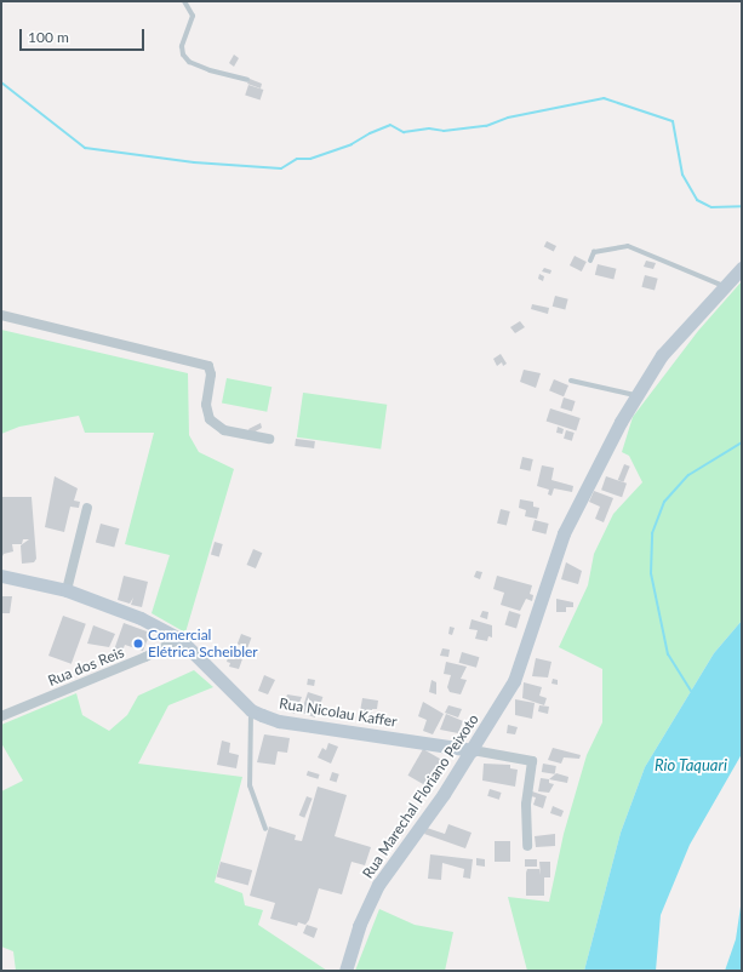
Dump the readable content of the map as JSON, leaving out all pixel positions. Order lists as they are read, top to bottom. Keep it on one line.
{"streets":{"main road":["Rua Nicolau Kaffer","Rua Marechal Floriano Peixoto"],"street":["Rua dos Reis"]},"crossings":[["Rua dos Reis","Rua Nicolau Kaffer"],["Rua Nicolau Kaffer","Rua Marechal Floriano Peixoto"]],"water":["Rio Taquari"],"places":["Comercial Elétrica Scheibler"],"scale_bar":"100 m"}
